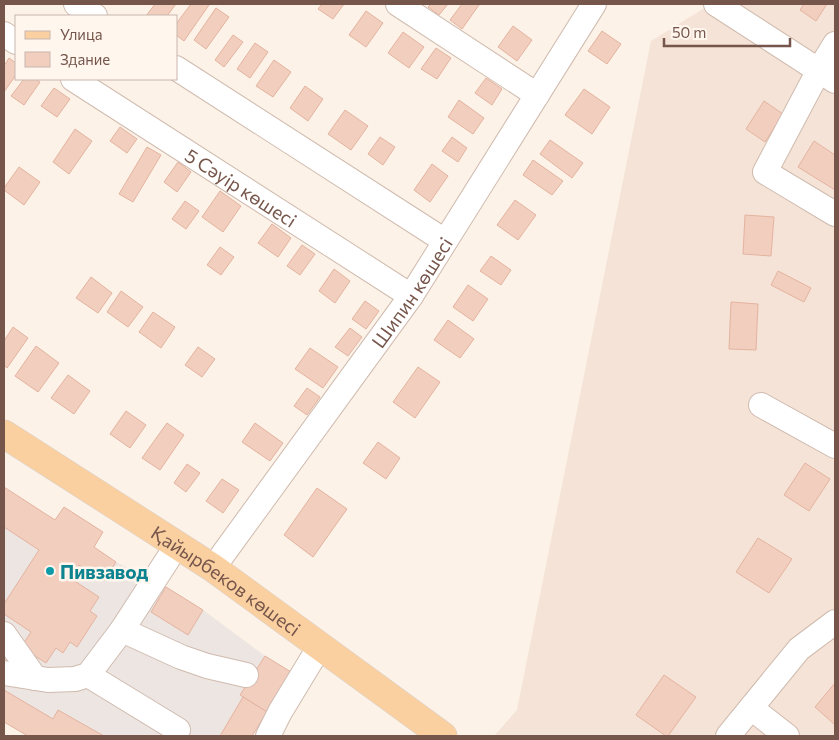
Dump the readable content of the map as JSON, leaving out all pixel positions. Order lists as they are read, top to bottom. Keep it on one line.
{"streets":{"main road":["Қайырбеков көшесі"],"street":["5 Сәуір көшесі","Шипин көшесі"]},"crossings":[["5 Сәуір көшесі","Шипин көшесі"],["Шипин көшесі","Қайырбеков көшесі"]],"places":["Пивзавод"],"legend":["Улица","Здание"],"scale_bar":"50 m"}
